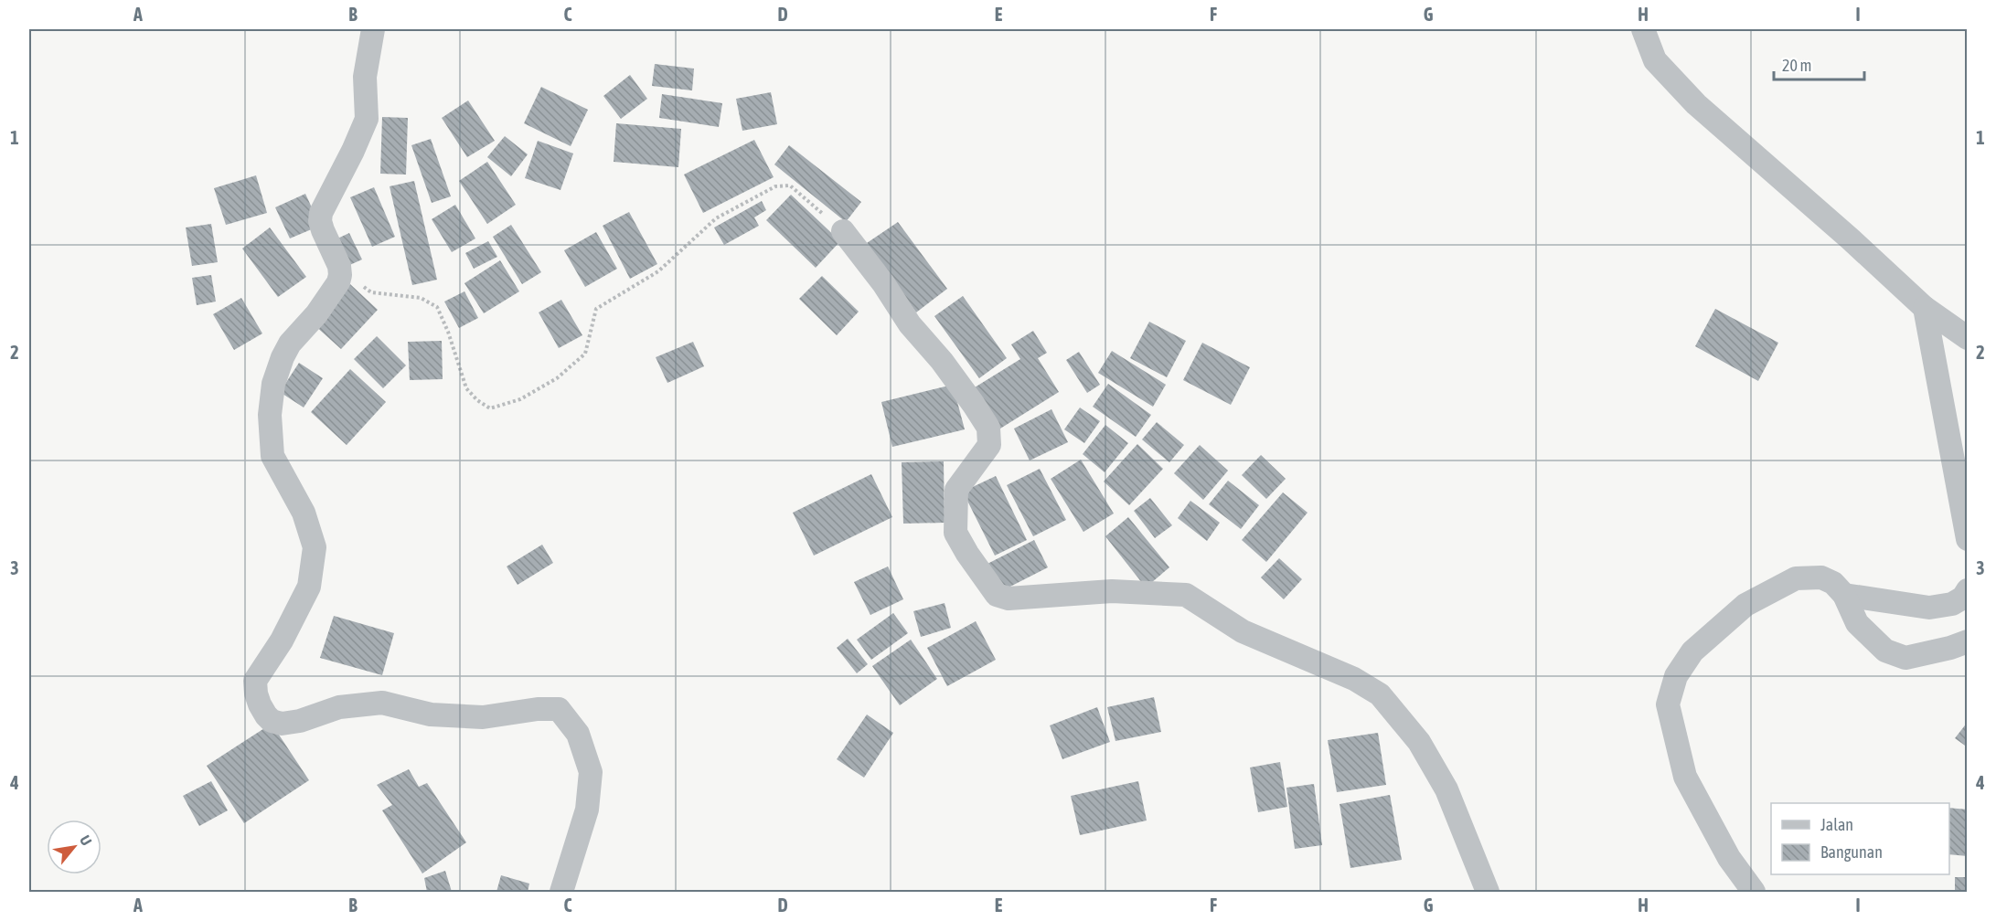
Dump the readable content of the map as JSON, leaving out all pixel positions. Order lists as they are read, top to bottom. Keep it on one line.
{"legend":["Jalan","Bangunan"],"scale_bar":"20 m","north":"top right","grid":{"columns":["A","B","C","D","E","F","G","H","I"],"rows":["1","2","3","4"]}}
